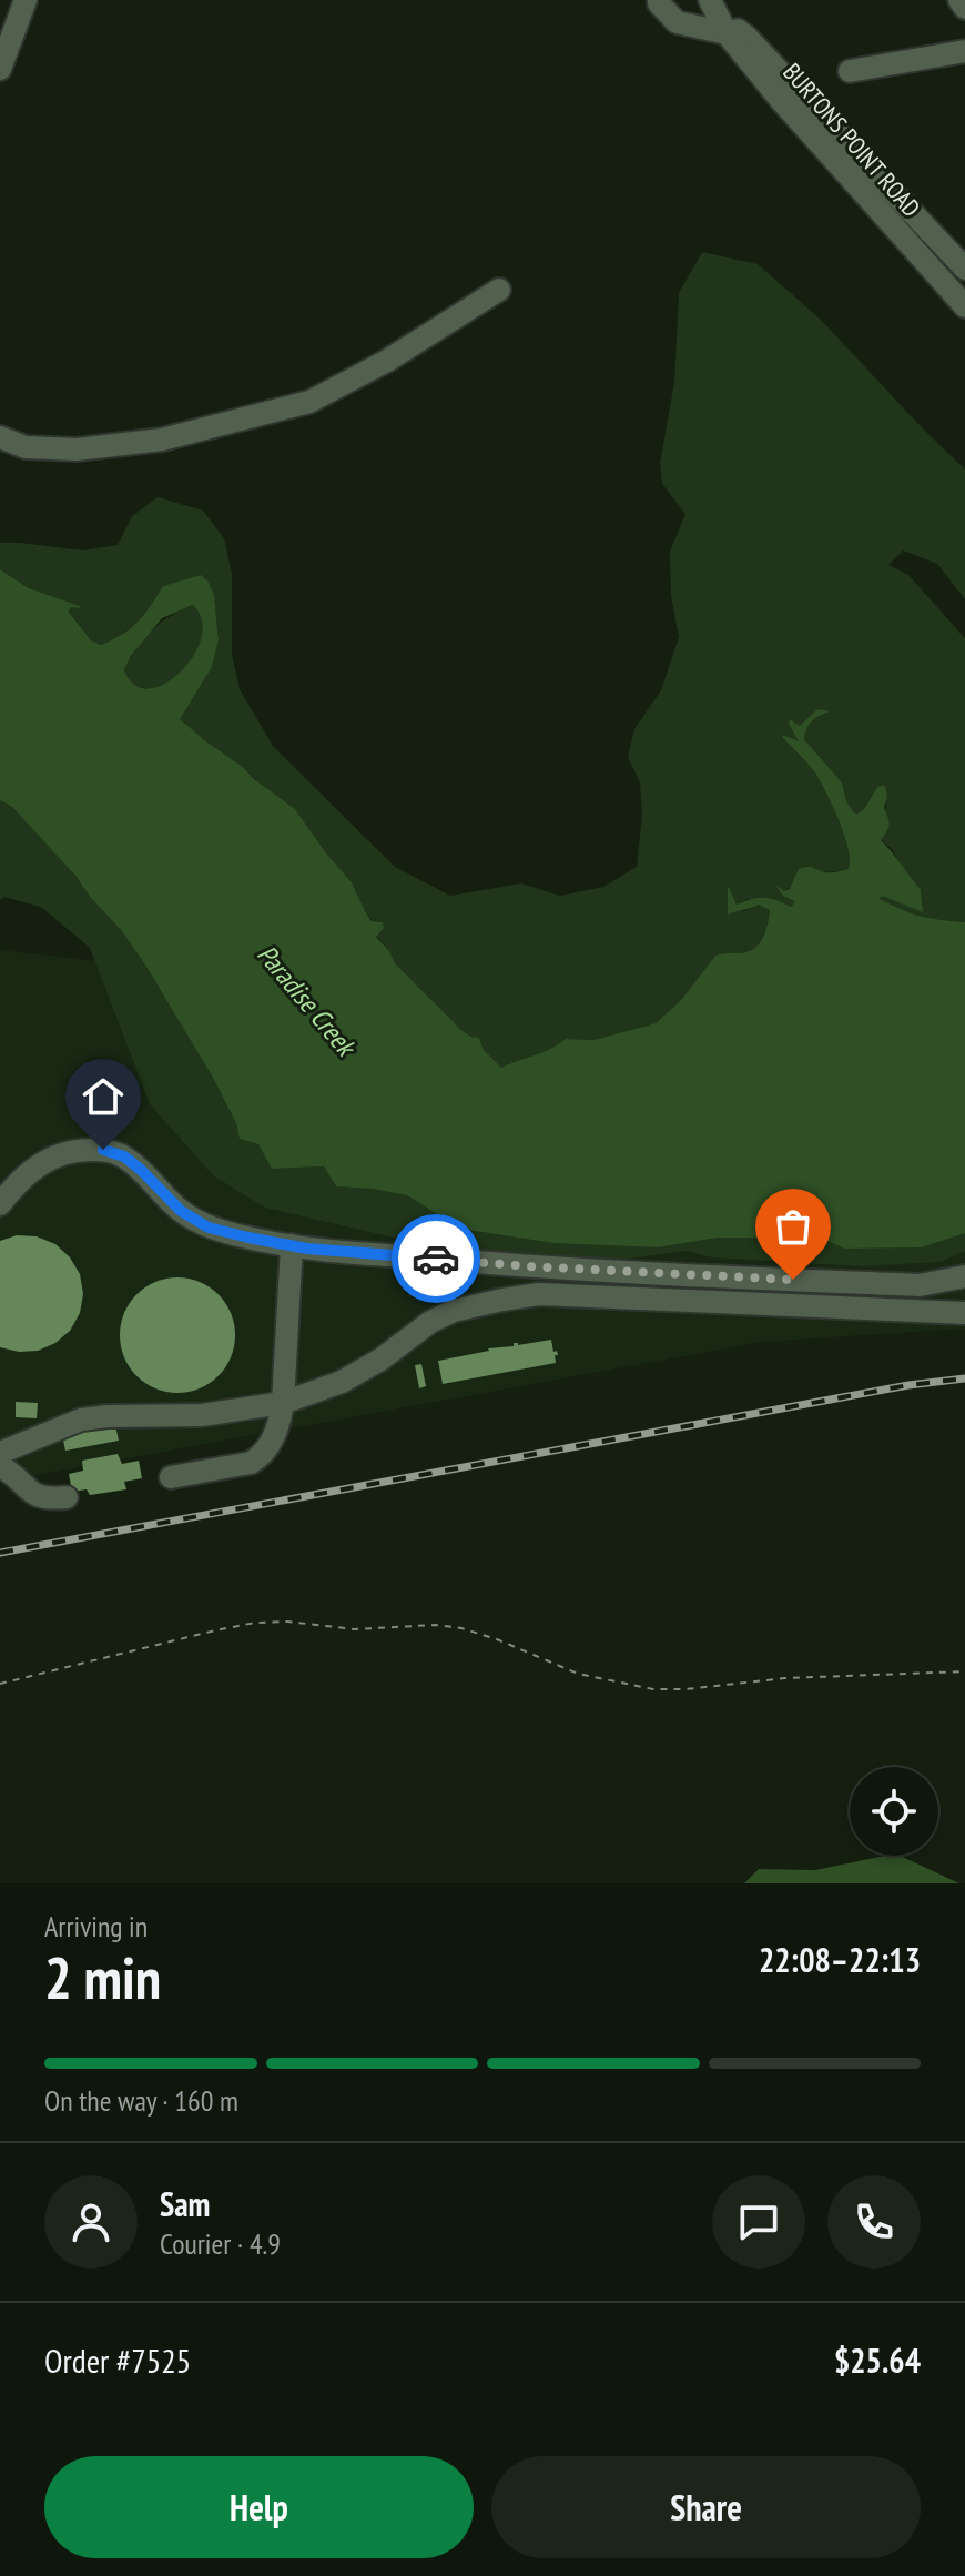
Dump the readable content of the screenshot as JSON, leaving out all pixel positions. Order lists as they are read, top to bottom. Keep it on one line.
{"streets":{"street":["BURTONS POINT ROAD"]},"water":["Paradise Creek"],"page":{"heading":["2 min","Arriving in","22:08–22:13"],"panel":["Sam","Courier · 4.9","Order #7525","$25.64"],"bar":"On the way · 160 m","buttons":["Help","Share"]}}
